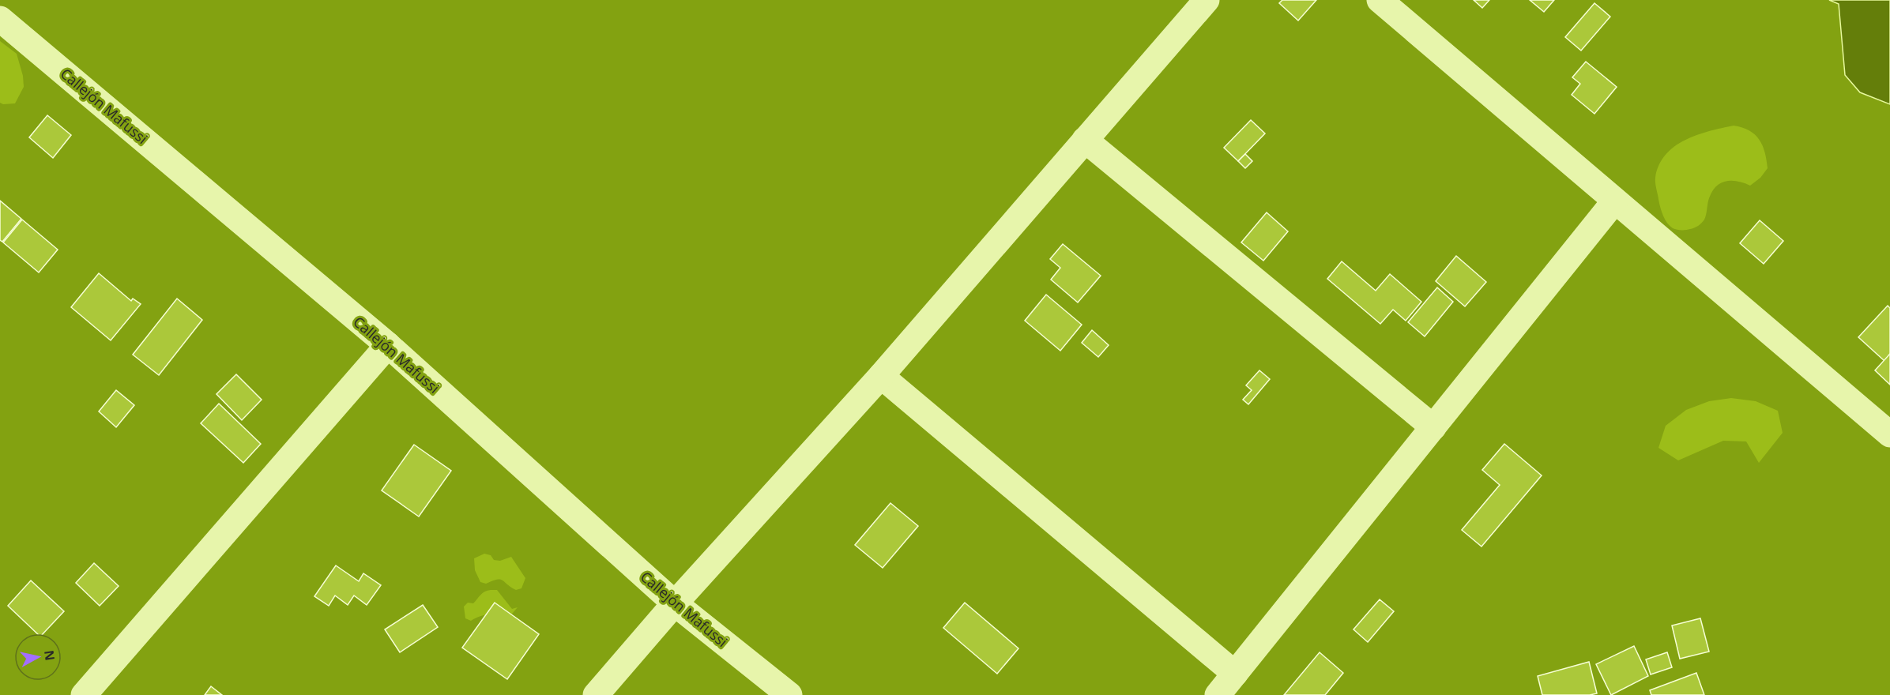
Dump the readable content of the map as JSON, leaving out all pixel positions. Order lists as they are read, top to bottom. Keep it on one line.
{"streets":{"street":["Callejón Mafussi"]},"north":"right"}
